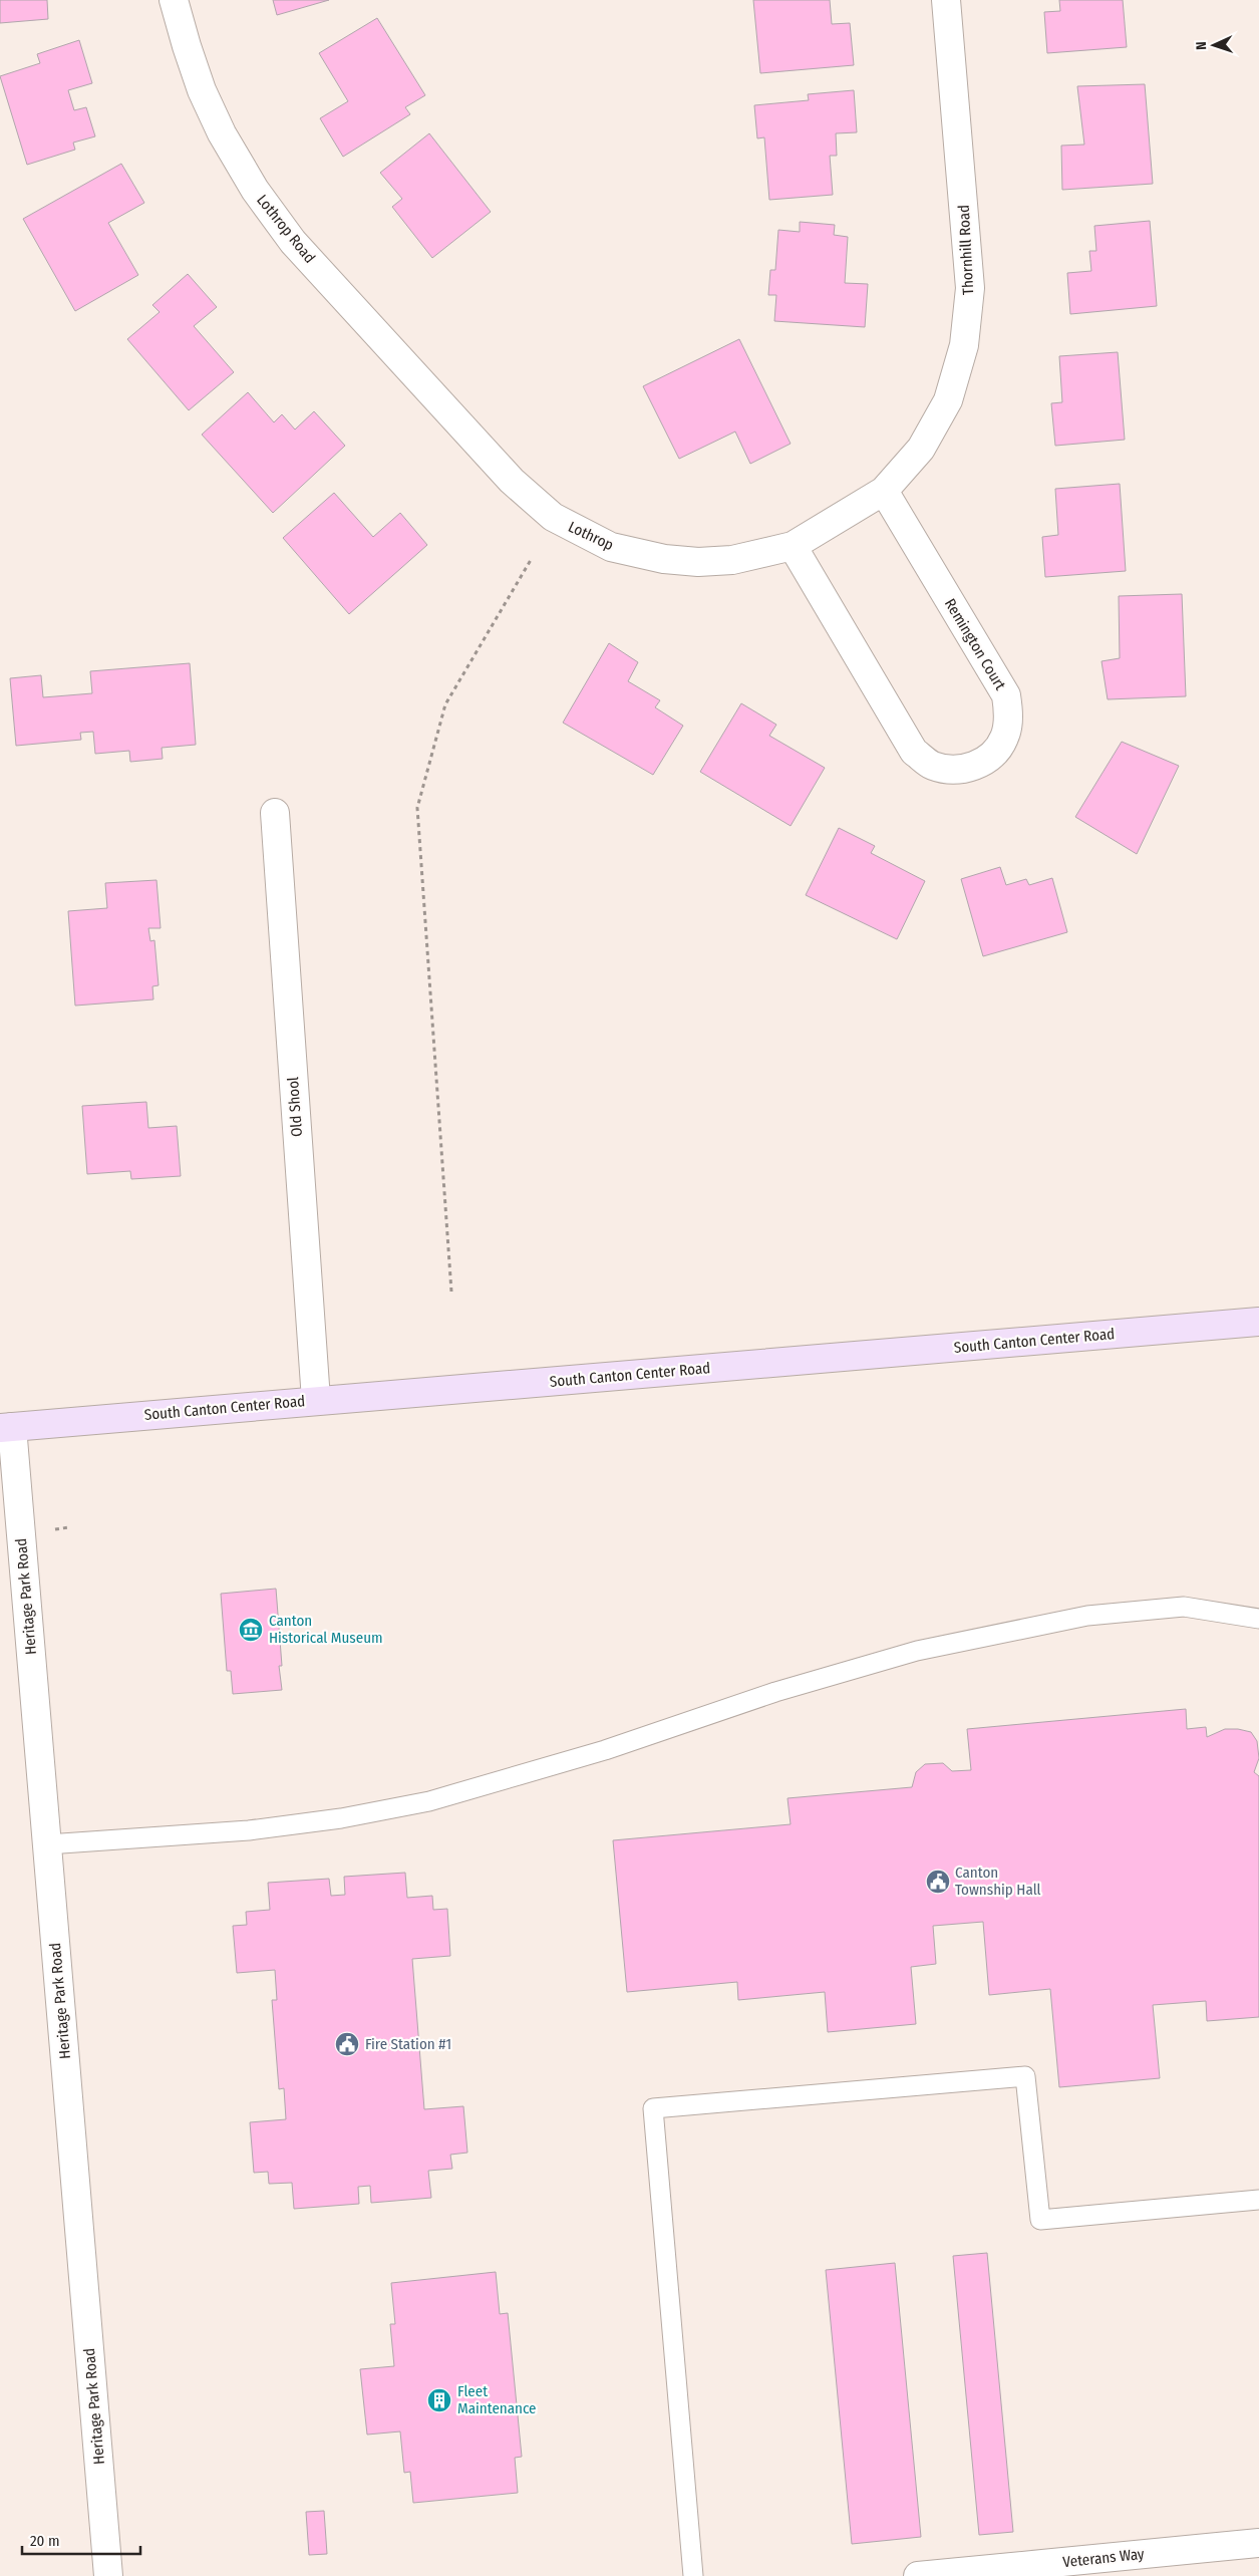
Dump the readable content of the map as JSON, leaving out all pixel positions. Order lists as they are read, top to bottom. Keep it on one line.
{"streets":{"main road":["South Canton Center Road"],"street":["Lothrop Road","Thornhill Road","Lothrop","Remington Court","Old Shool","Heritage Park Road","Veterans Way"]},"crossings":[["Lothrop Road","Lothrop"],["Thornhill Road","Lothrop"],["Thornhill Road","Remington Court"],["Lothrop","Remington Court"],["Old Shool","South Canton Center Road"],["South Canton Center Road","Heritage Park Road"]],"places":{"museum":["Canton Historical Museum"],"public building":["Canton Township Hall","Fire Station #1"],"building":["Fleet Maintenance"]},"scale_bar":"20 m","north":"left"}
